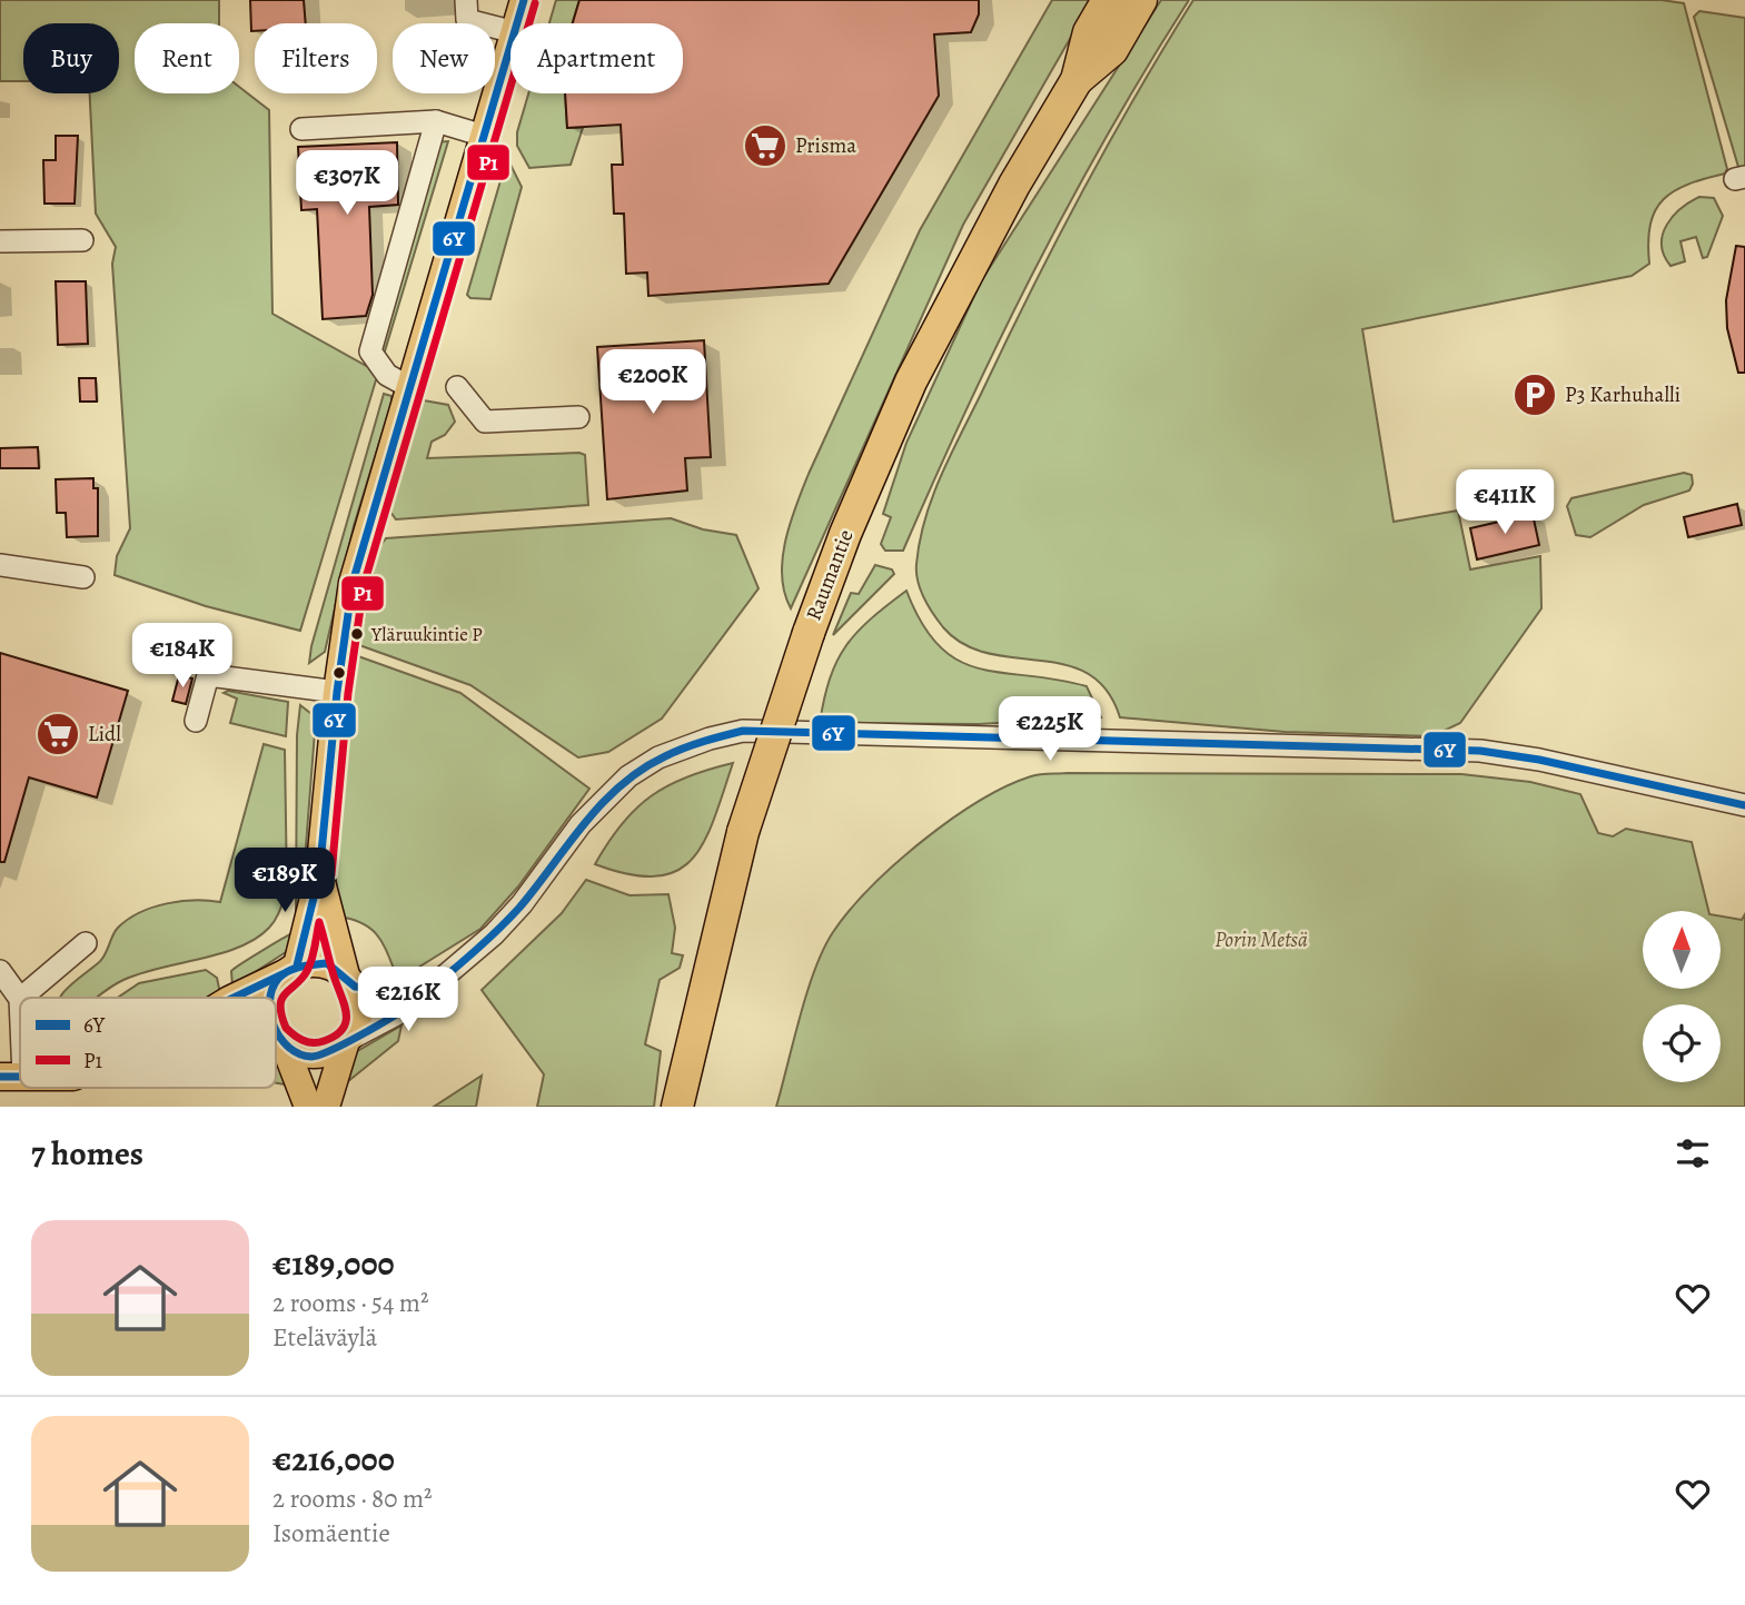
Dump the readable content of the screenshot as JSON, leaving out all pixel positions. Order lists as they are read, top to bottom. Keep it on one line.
{"streets":{"highway":["Raumantie"]},"parks":["Porin Metsä"],"places":{"supermarket":["Prisma","Lidl"],"parking":["P3 Karhuhalli"],"other":["Yläruukintie P"]},"lines":["transit line 6Y","transit line P1"],"legend":["6Y","P1"],"north":"top","page":{"chip":["Buy","Rent","Filters","New","Apartment"],"price":["€307K","€200K","€411K","€184K","€225K","€189K","€216K"],"heading":"7 homes","list":[{"name":"€189,000","note":"2 rooms · 54 m² · Eteläväylä"},{"name":"€216,000","note":"2 rooms · 80 m² · Isomäentie"}]}}
